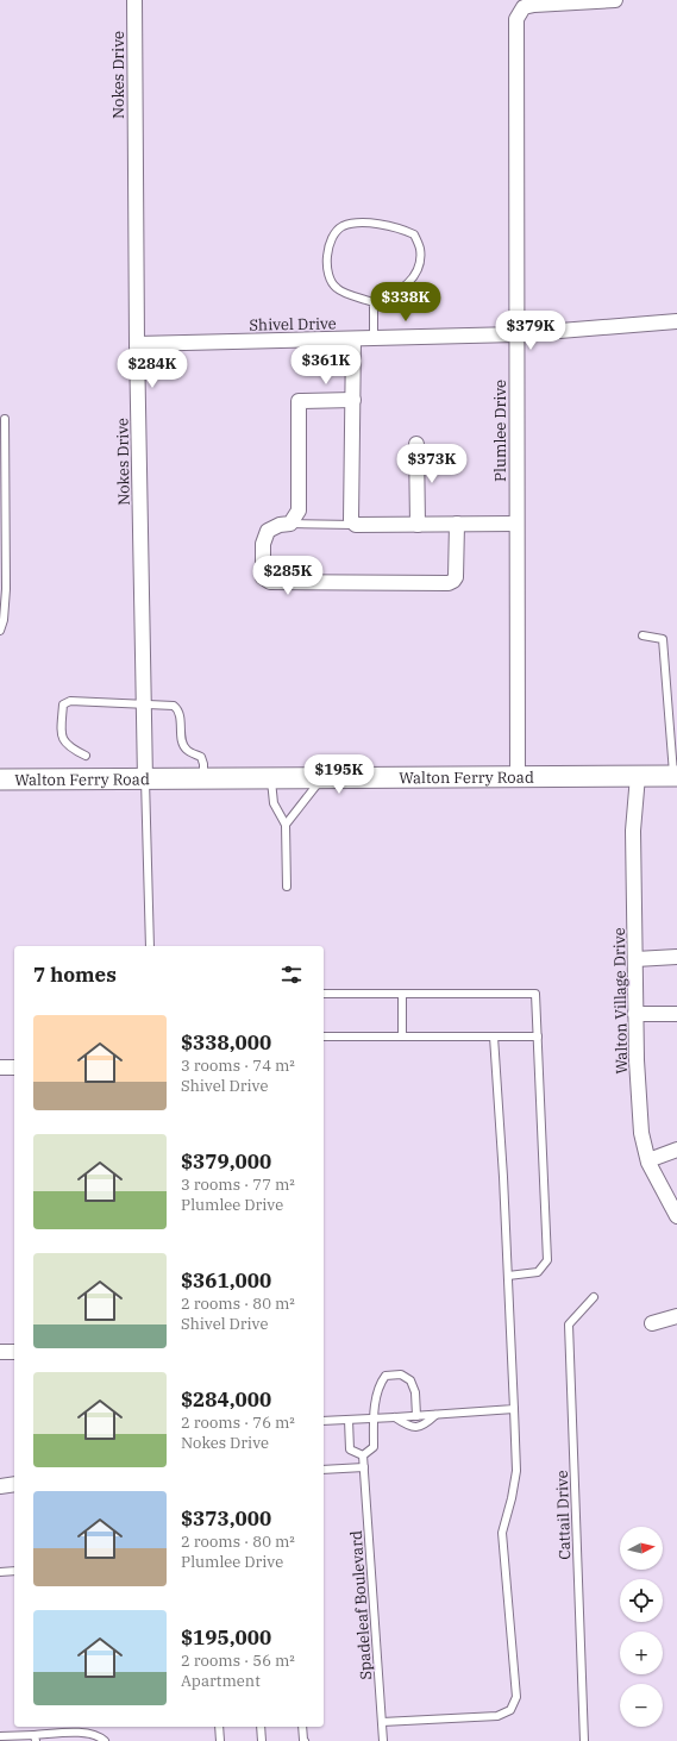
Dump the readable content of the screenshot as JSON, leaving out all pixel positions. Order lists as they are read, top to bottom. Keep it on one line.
{"streets":{"street":["Nokes Drive","Shivel Drive","Plumlee Drive","Walton Ferry Road","Walton Village Drive"],"lane":["Cattail Drive","Spadeleaf Boulevard"]},"crossings":[["Nokes Drive","Shivel Drive"],["Nokes Drive","Walton Ferry Road"],["Shivel Drive","Plumlee Drive"],["Plumlee Drive","Walton Ferry Road"],["Walton Ferry Road","Walton Village Drive"]],"north":"right","page":{"price":["$338K","$379K","$361K","$284K","$373K","$285K","$195K"],"heading":"7 homes","list":[{"name":"$338,000","note":"3 rooms · 74 m² · Shivel Drive"},{"name":"$379,000","note":"3 rooms · 77 m² · Plumlee Drive"},{"name":"$361,000","note":"2 rooms · 80 m² · Shivel Drive"},{"name":"$284,000","note":"2 rooms · 76 m² · Nokes Drive"},{"name":"$373,000","note":"2 rooms · 80 m² · Plumlee Drive"},{"name":"$195,000","note":"2 rooms · 56 m² · Apartment"}],"map_buttons":["+","−"]}}
